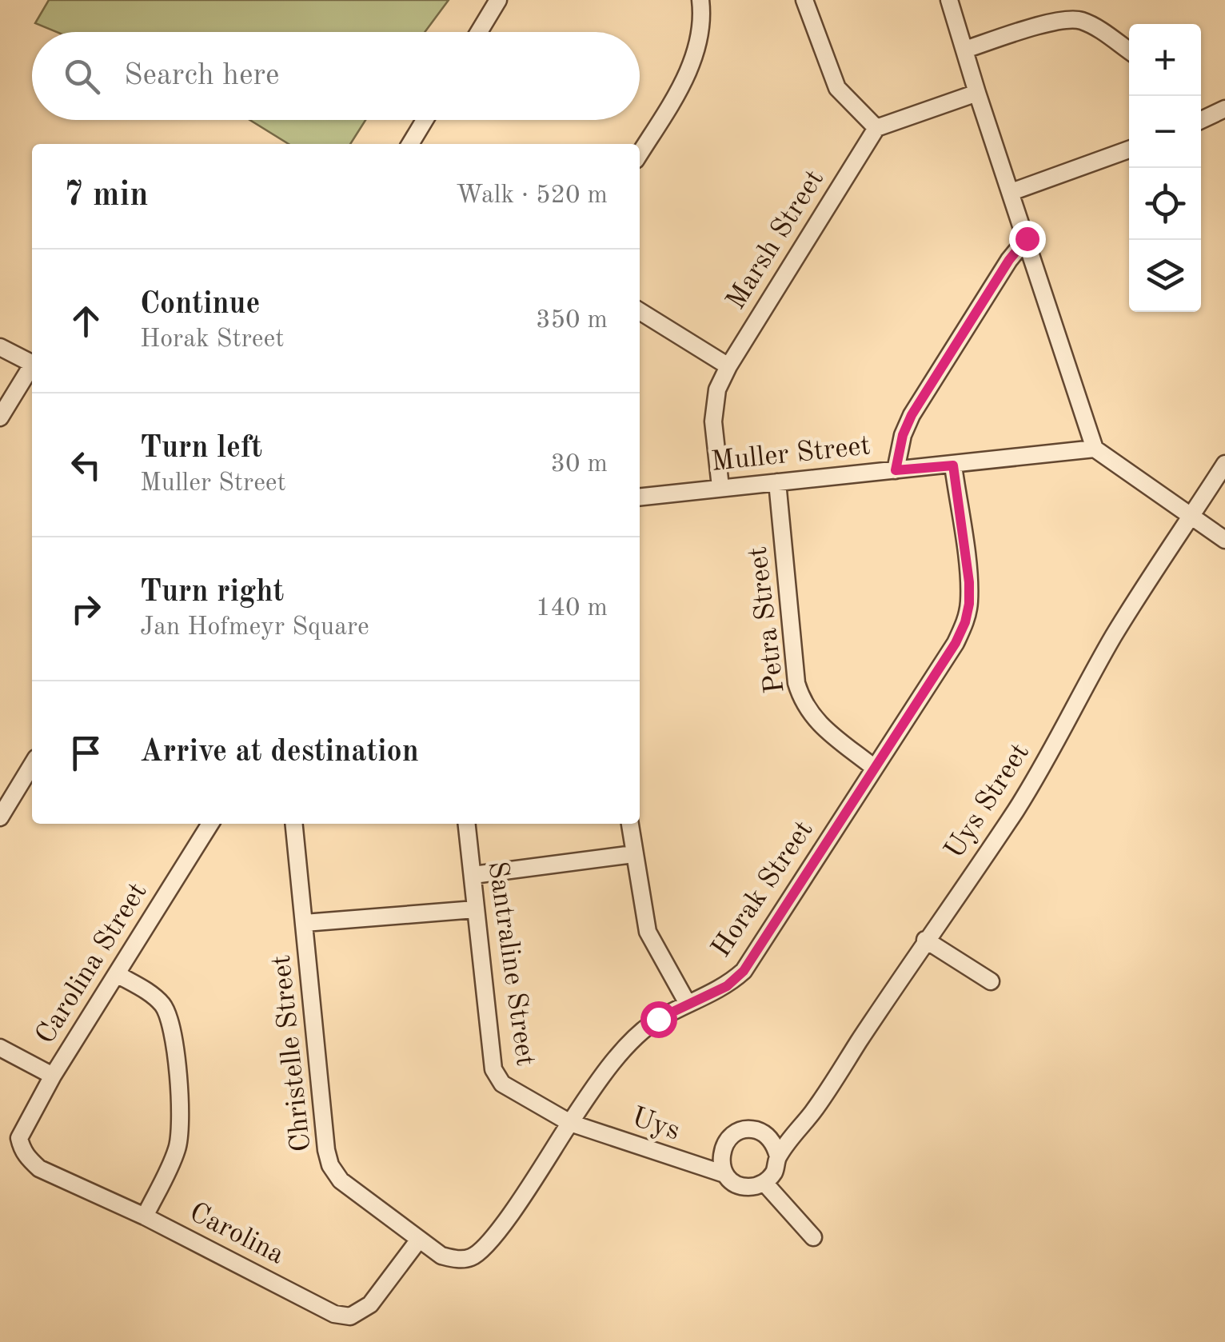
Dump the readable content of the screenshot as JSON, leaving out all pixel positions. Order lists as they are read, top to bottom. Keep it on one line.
{"streets":{"street":["Marsh Street","Muller Street","Petra Street","Uys Street","Horak Street","Carolina Street","Santraline Street","Christelle Street","Uys","Carolina"]},"crossings":[["Marsh Street","Muller Street"],["Muller Street","Petra Street"],["Muller Street","Horak Street"],["Petra Street","Horak Street"],["Uys Street","Uys"],["Horak Street","Santraline Street"],["Horak Street","Christelle Street"],["Horak Street","Uys"],["Horak Street","Carolina"],["Carolina Street","Carolina"],["Santraline Street","Uys"],["Christelle Street","Carolina"]],"page":{"map_buttons":["+","−"],"search":"Search here","heading":["7 min","Walk · 520 m"],"list":[["Continue","Horak Street","350 m"],["Turn left","Muller Street","30 m"],["Turn right","Jan Hofmeyr Square","140 m"],"Arrive at destination"]}}
